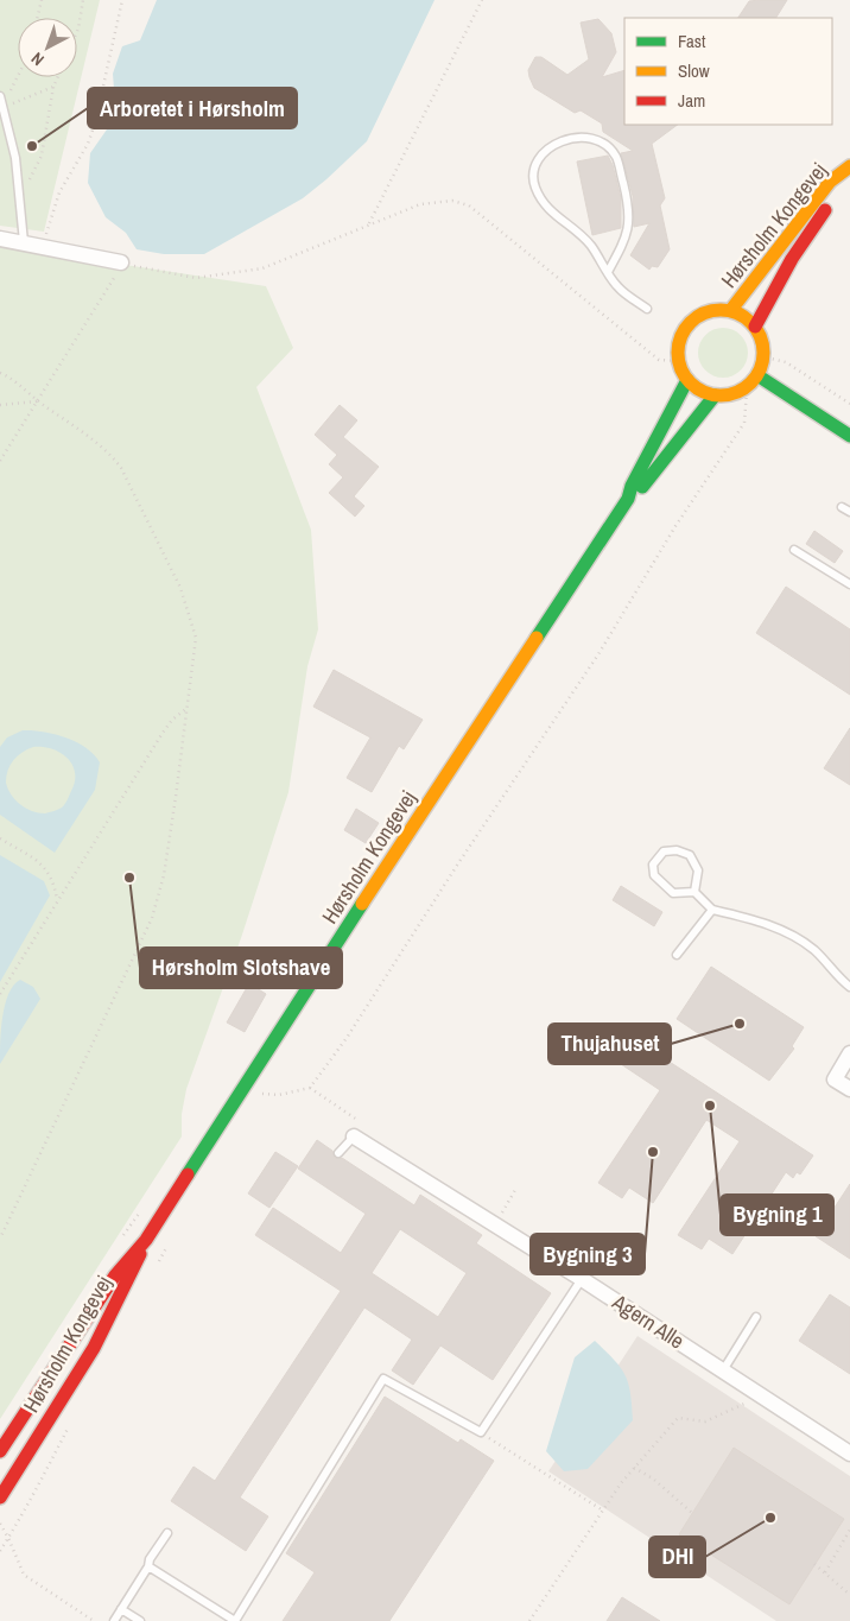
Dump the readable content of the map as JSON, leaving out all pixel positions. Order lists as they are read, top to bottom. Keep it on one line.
{"streets":{"main road":["Hørsholm Kongevej"],"street":["Agern Alle"]},"places":["Arboretet i Hørsholm","Hørsholm Slotshave","Thujahuset","Bygning 1","Bygning 3","DHI"],"legend":["Fast","Slow","Jam"],"north":"bottom left"}
